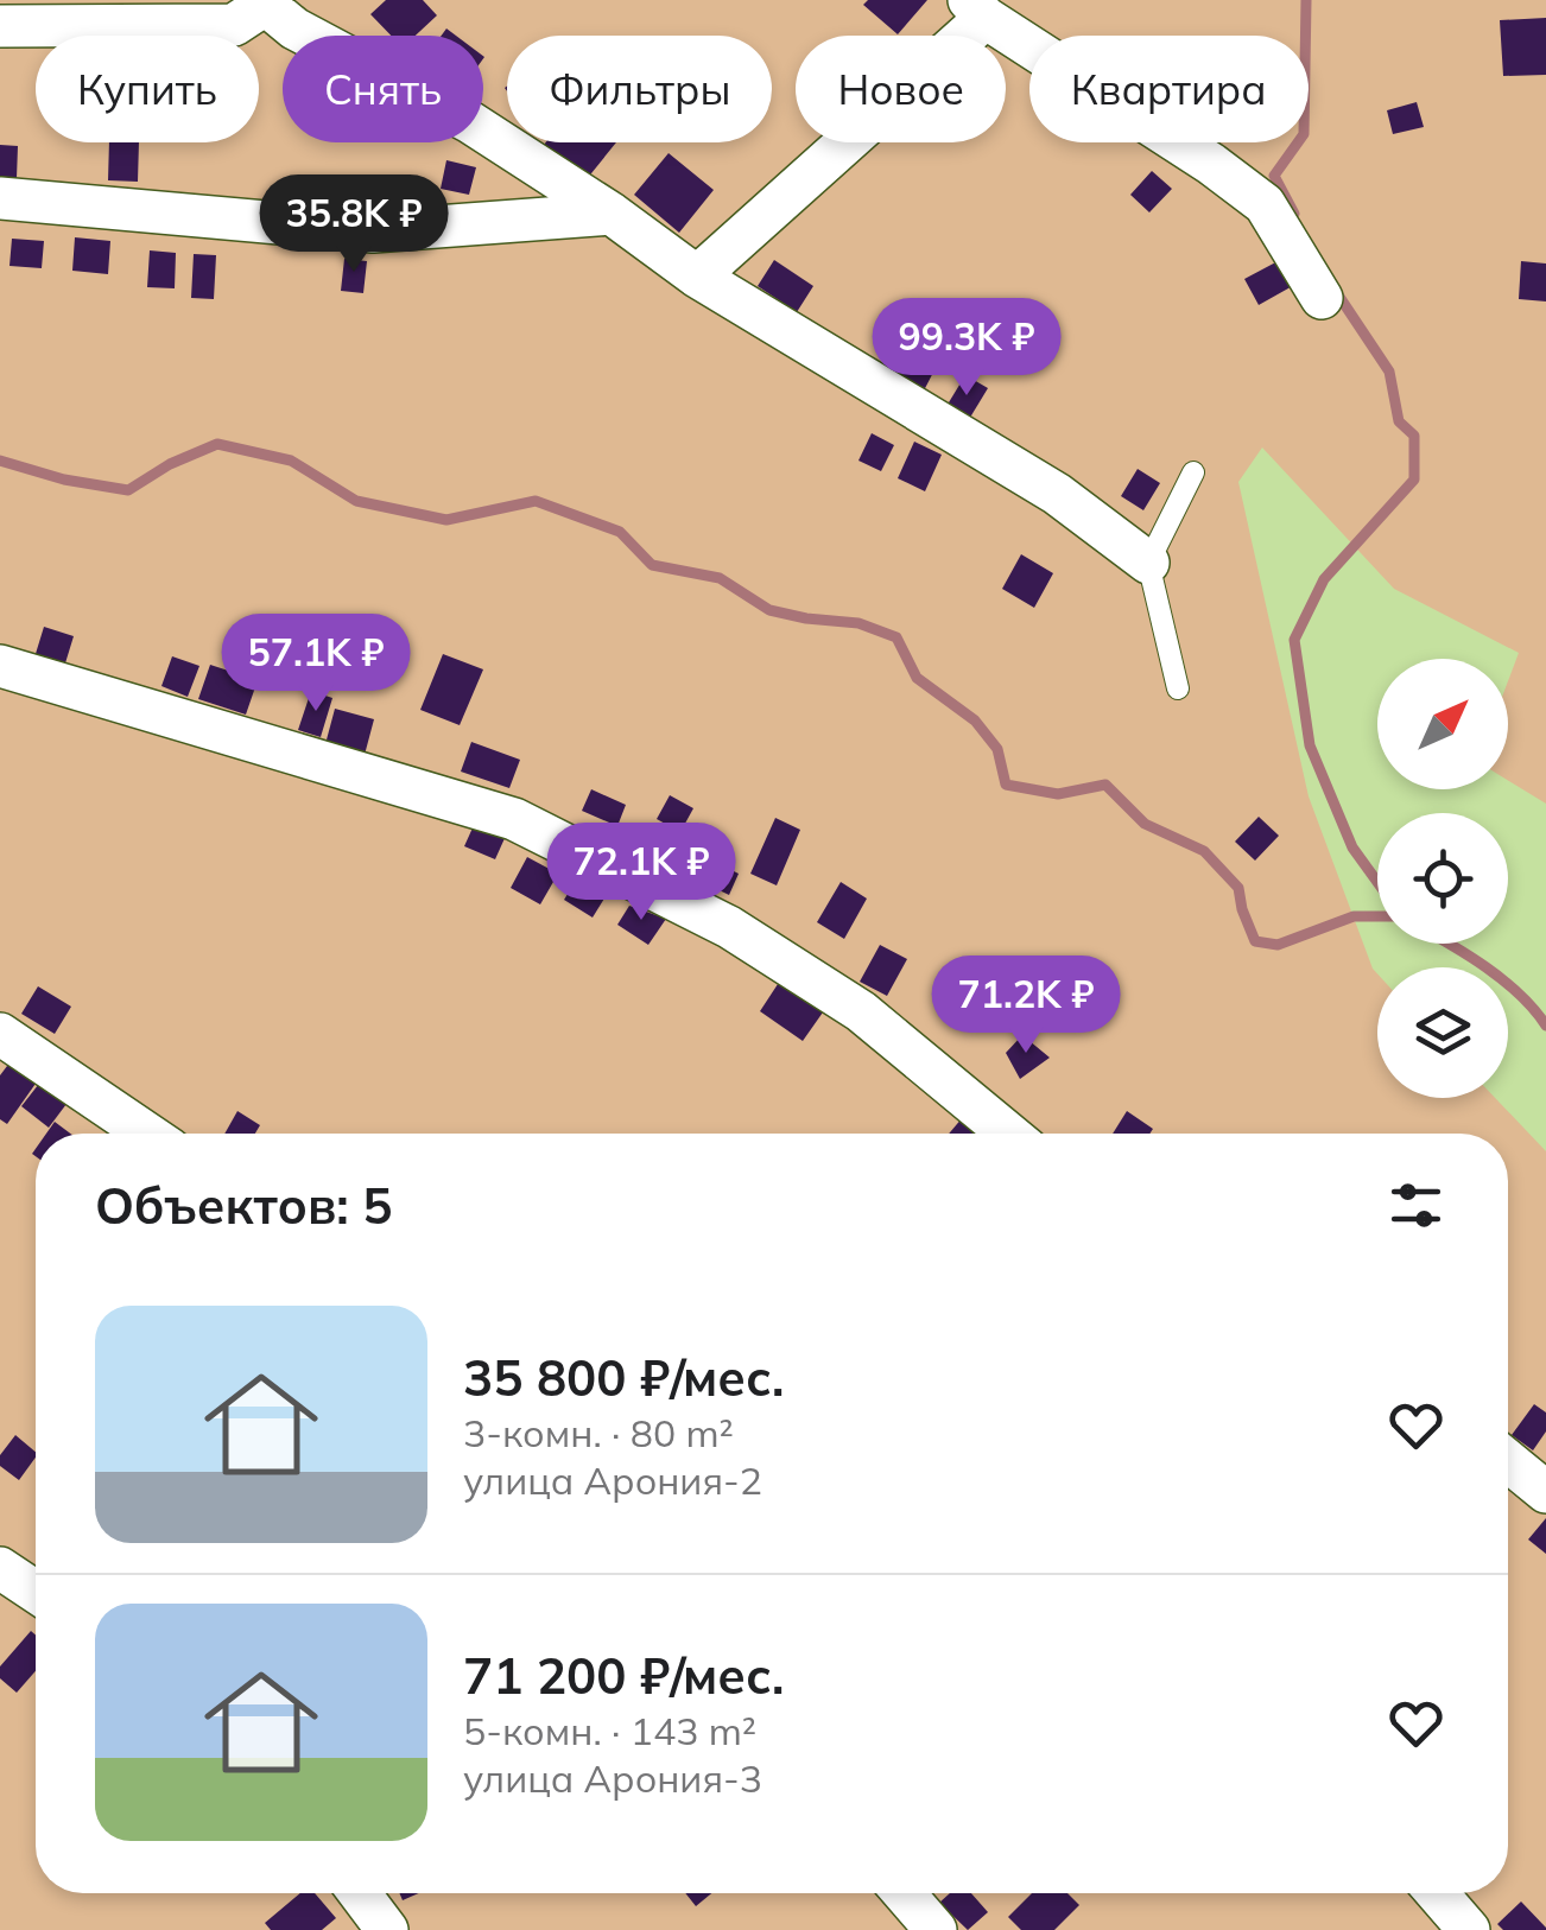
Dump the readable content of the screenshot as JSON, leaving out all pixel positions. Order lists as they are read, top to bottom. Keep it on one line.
{"north":"top right","page":{"chip":["Купить","Снять","Фильтры","Новое","Квартира"],"price":["35.8K ₽","99.3K ₽","57.1K ₽","72.1K ₽","71.2K ₽"],"heading":"Объектов: 5","list":[{"name":"35 800 ₽/мес.","note":"3-комн. · 80 m² · улица Арония-2"},{"name":"71 200 ₽/мес.","note":"5-комн. · 143 m² · улица Арония-3"}]}}
